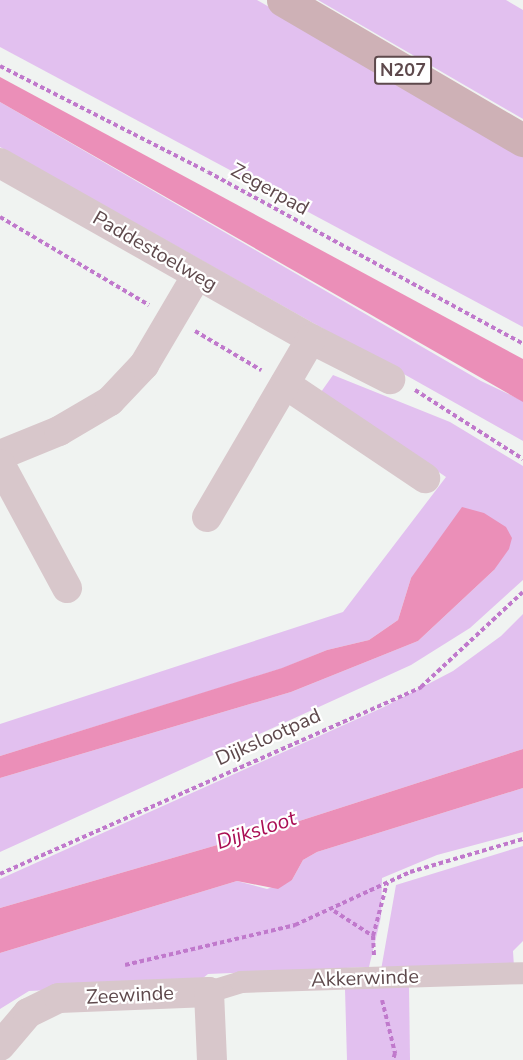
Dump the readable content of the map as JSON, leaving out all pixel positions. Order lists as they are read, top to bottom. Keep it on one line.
{"streets":{"main road":["N207"],"street":["Paddestoelweg","Akkerwinde","Zeewinde"],"path":["Zegerpad","Dijkslootpad"]},"crossings":[["Akkerwinde","Zeewinde"]],"water":["Dijksloot"]}
